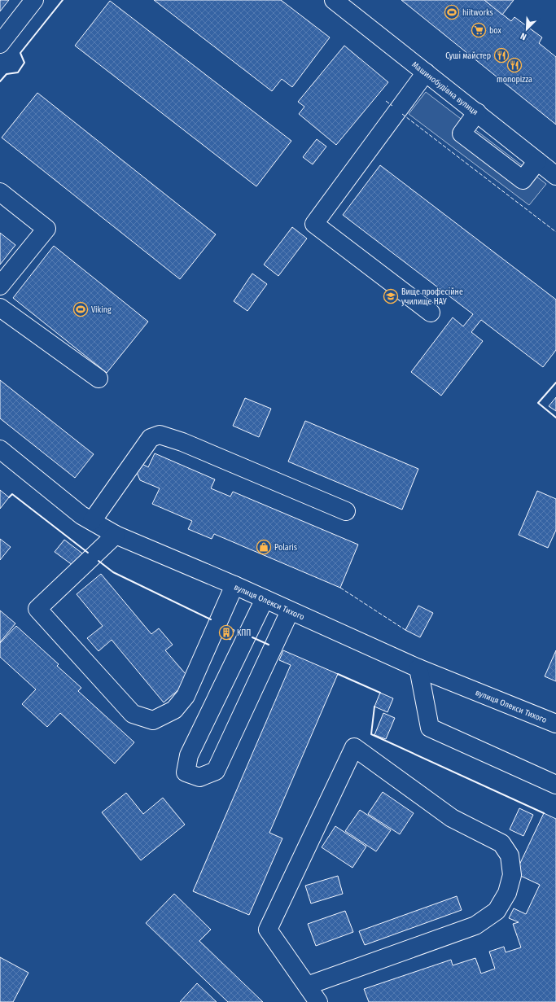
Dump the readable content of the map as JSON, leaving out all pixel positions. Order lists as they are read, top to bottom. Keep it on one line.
{"streets":{"street":["Машинобудівна вулиця","вулиця Олекси Тихого"]},"places":{"sports":["hiitworks","Viking"],"supermarket":["box"],"restaurant":["Суші майстер","monopizza"],"school or university":["Вище професійне училище НАУ"],"shop":["Polaris"],"building":["КПП"]},"north":"bottom left"}
